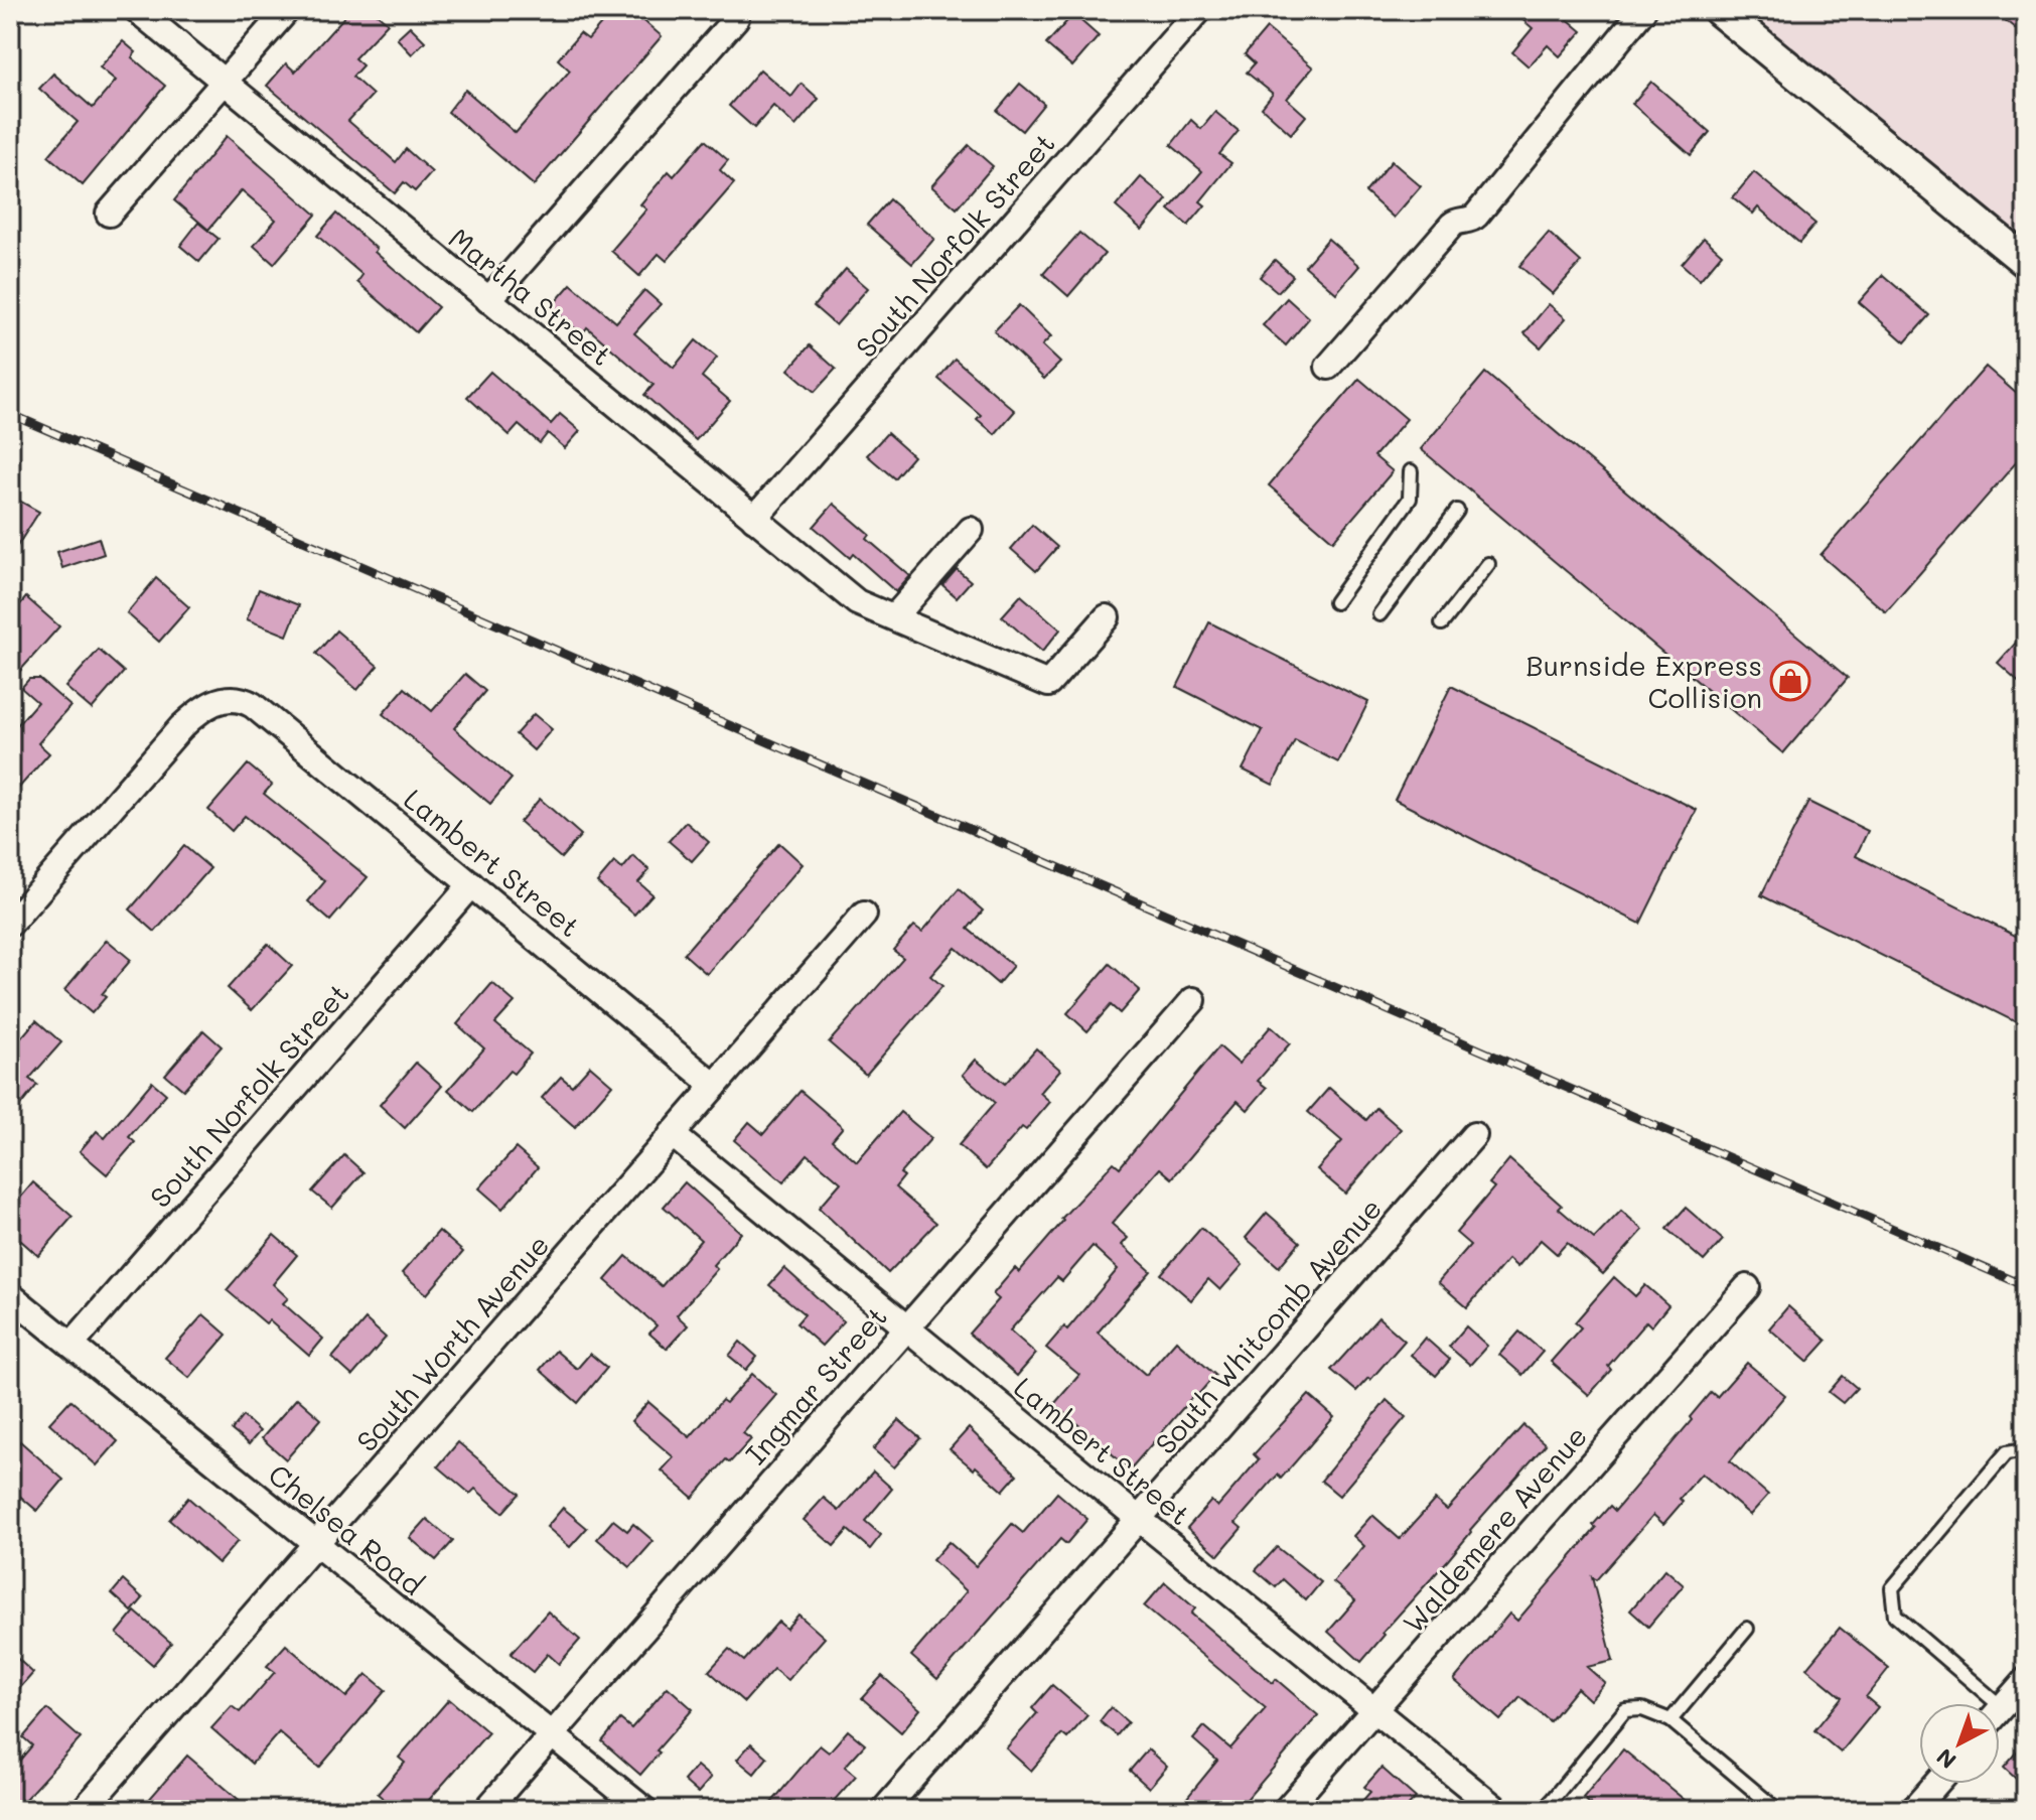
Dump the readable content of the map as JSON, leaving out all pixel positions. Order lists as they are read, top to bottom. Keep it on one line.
{"streets":{"street":["South Norfolk Street","Martha Street","Lambert Street","South Whitcomb Avenue","South Worth Avenue","Ingmar Street","Chelsea Road","Waldemere Avenue"]},"crossings":[["South Norfolk Street","Martha Street"],["South Norfolk Street","Lambert Street"],["South Norfolk Street","Chelsea Road"],["Lambert Street","South Whitcomb Avenue"],["Lambert Street","South Worth Avenue"],["Lambert Street","Ingmar Street"],["Lambert Street","Waldemere Avenue"],["South Worth Avenue","Chelsea Road"],["Ingmar Street","Chelsea Road"]],"places":{"shop":["Burnside Express Collision"]},"north":"bottom left"}
